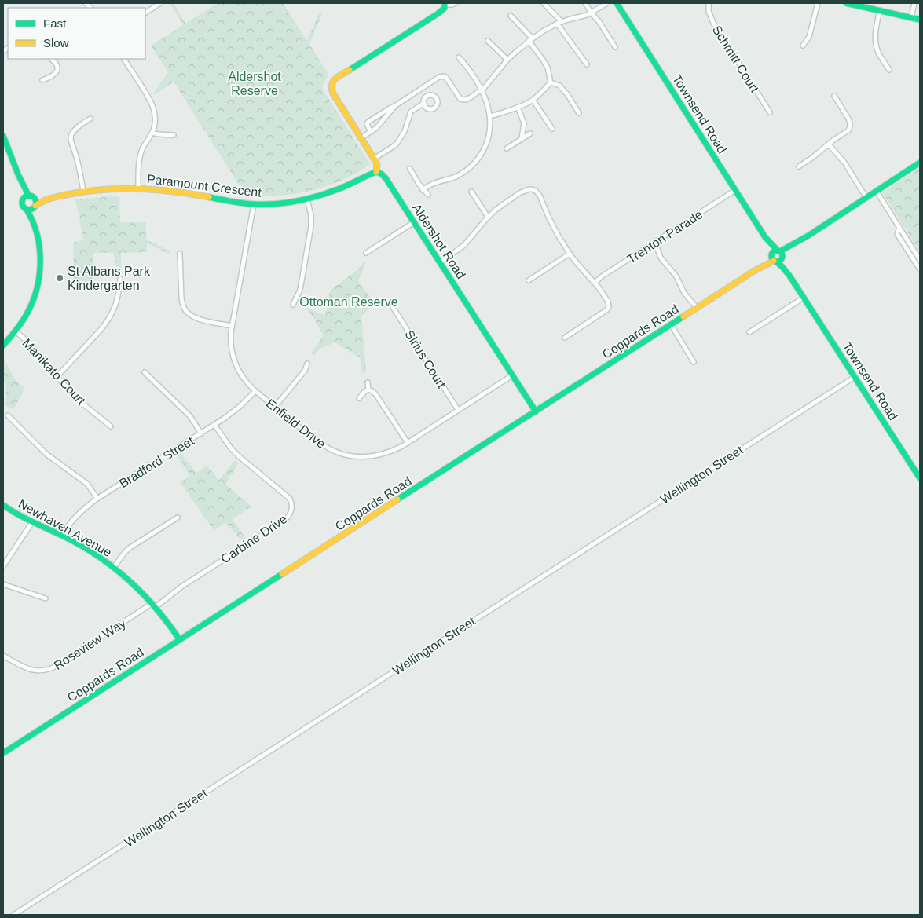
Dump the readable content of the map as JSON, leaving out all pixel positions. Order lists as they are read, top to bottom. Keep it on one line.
{"streets":{"street":["Schmitt Court","Townsend Road","Paramount Crescent","Trenton Parade","Aldershot Road","Coppards Road","Sirius Court","Manikato Court","Enfield Drive","Bradford Street","Wellington Street","Newhaven Avenue","Carbine Drive","Roseview Way"]},"crossings":[["Townsend Road","Trenton Parade"],["Townsend Road","Coppards Road"],["Townsend Road","Wellington Street"],["Paramount Crescent","Aldershot Road"],["Paramount Crescent","Enfield Drive"],["Aldershot Road","Coppards Road"],["Aldershot Road","Enfield Drive"],["Coppards Road","Newhaven Avenue"],["Sirius Court","Enfield Drive"],["Enfield Drive","Bradford Street"],["Bradford Street","Newhaven Avenue"],["Bradford Street","Carbine Drive"],["Newhaven Avenue","Carbine Drive"],["Newhaven Avenue","Roseview Way"],["Carbine Drive","Roseview Way"]],"parks":["Aldershot Reserve","Ottoman Reserve"],"places":["St Albans Park Kindergarten"],"legend":["Fast","Slow"]}
